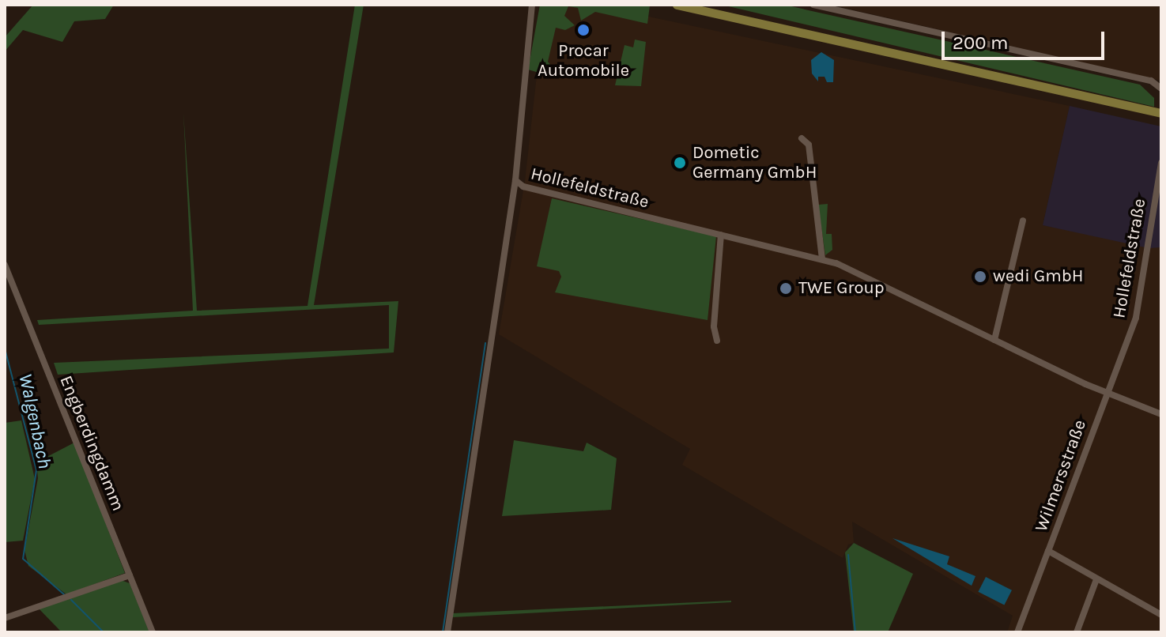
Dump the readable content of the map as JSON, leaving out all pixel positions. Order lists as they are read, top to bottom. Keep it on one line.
{"streets":{"street":["Hollefeldstraße","Engberdingdamm","Wilmersstraße"]},"crossings":[["Hollefeldstraße","Wilmersstraße"]],"water":["Walgenbach"],"places":["Procar Automobile","Dometic Germany GmbH","wedi GmbH","TWE Group"],"scale_bar":"200 m"}
